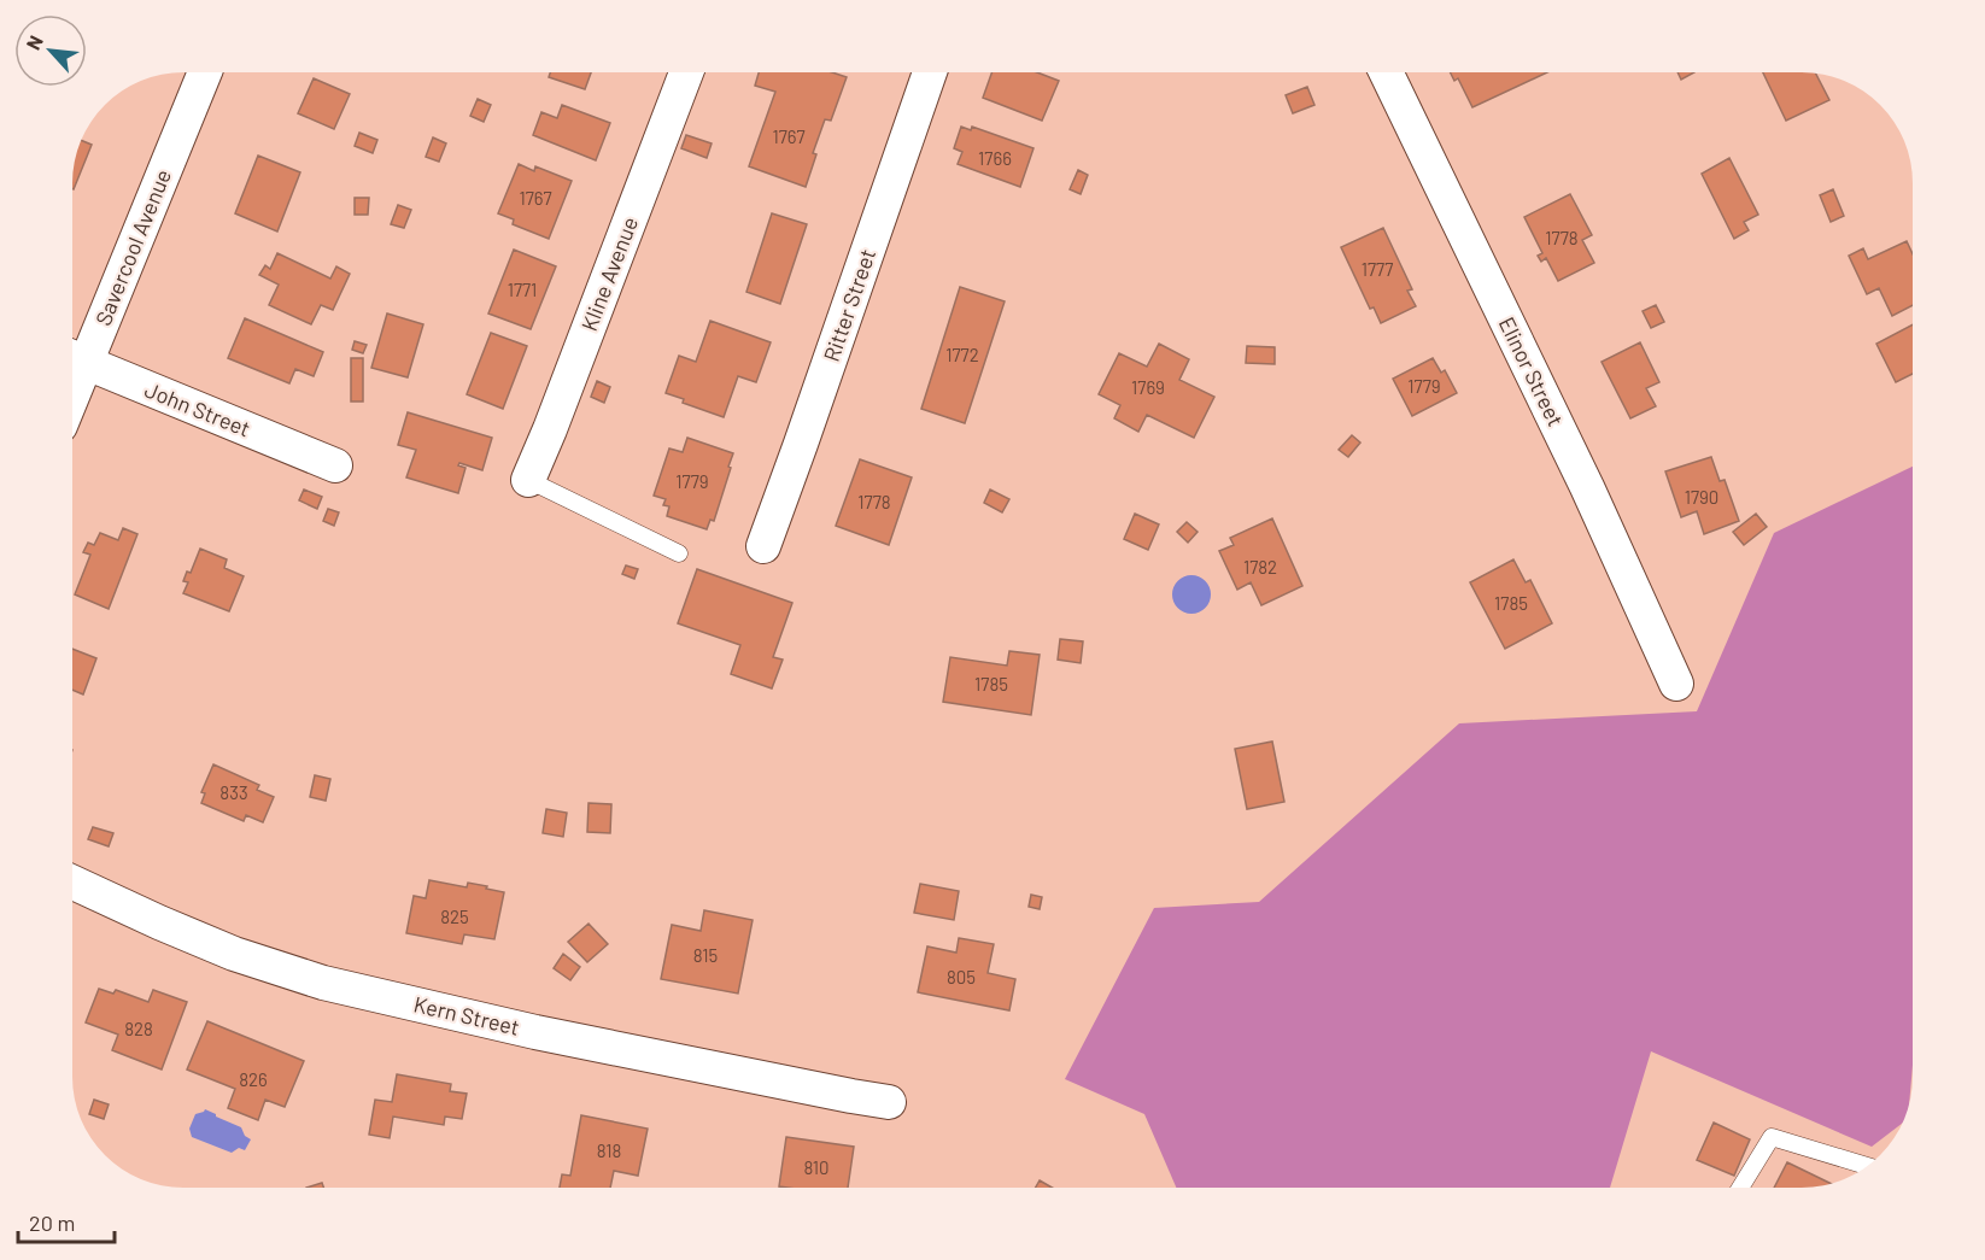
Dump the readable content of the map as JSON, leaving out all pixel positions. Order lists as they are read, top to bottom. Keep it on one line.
{"streets":{"street":["Savercool Avenue","Kline Avenue","Ritter Street","Elinor Street","John Street","Kern Street"]},"crossings":[["Savercool Avenue","John Street"]],"house_numbers":["1767","1766","1767","1778","1777","1771","1772","1779","1769","1779","1790","1778","1782","1785","1785","833","825","815","805","828","826","818","810"],"scale_bar":"20 m","north":"top left"}
